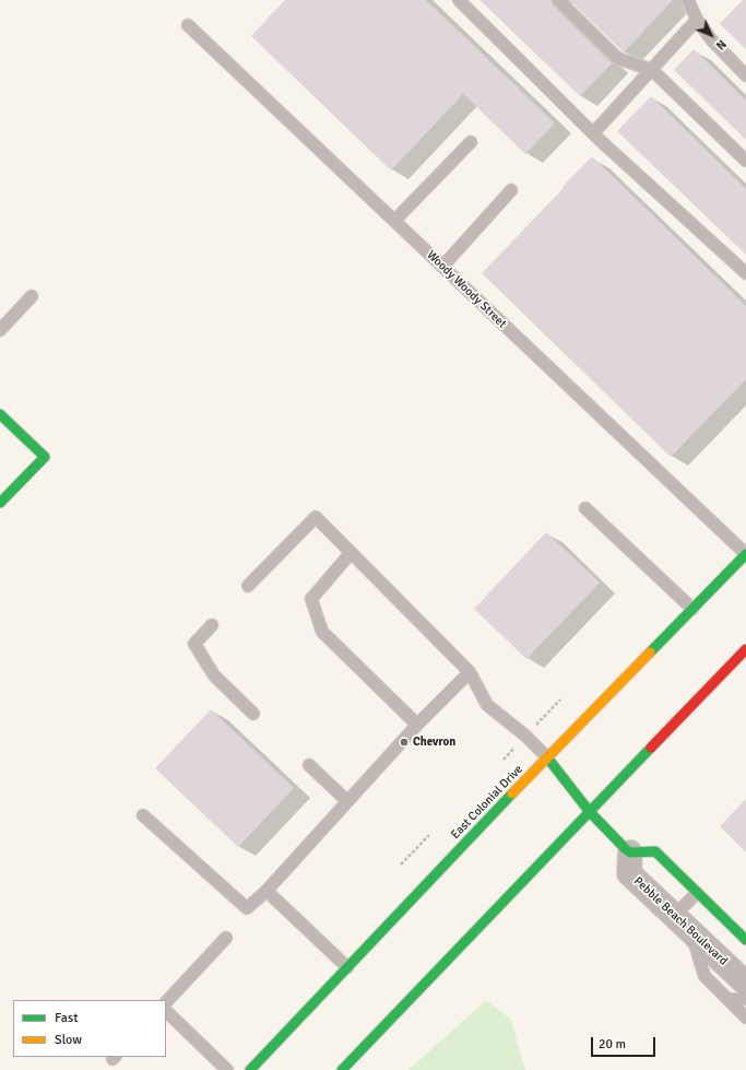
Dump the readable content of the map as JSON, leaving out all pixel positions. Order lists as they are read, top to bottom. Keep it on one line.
{"streets":{"main road":["East Colonial Drive"],"street":["Pebble Beach Boulevard"],"lane":["Woody Woody Street"]},"crossings":[["Woody Woody Street","East Colonial Drive"]],"places":["Chevron"],"legend":["Fast","Slow"],"scale_bar":"20 m","north":"bottom right"}
